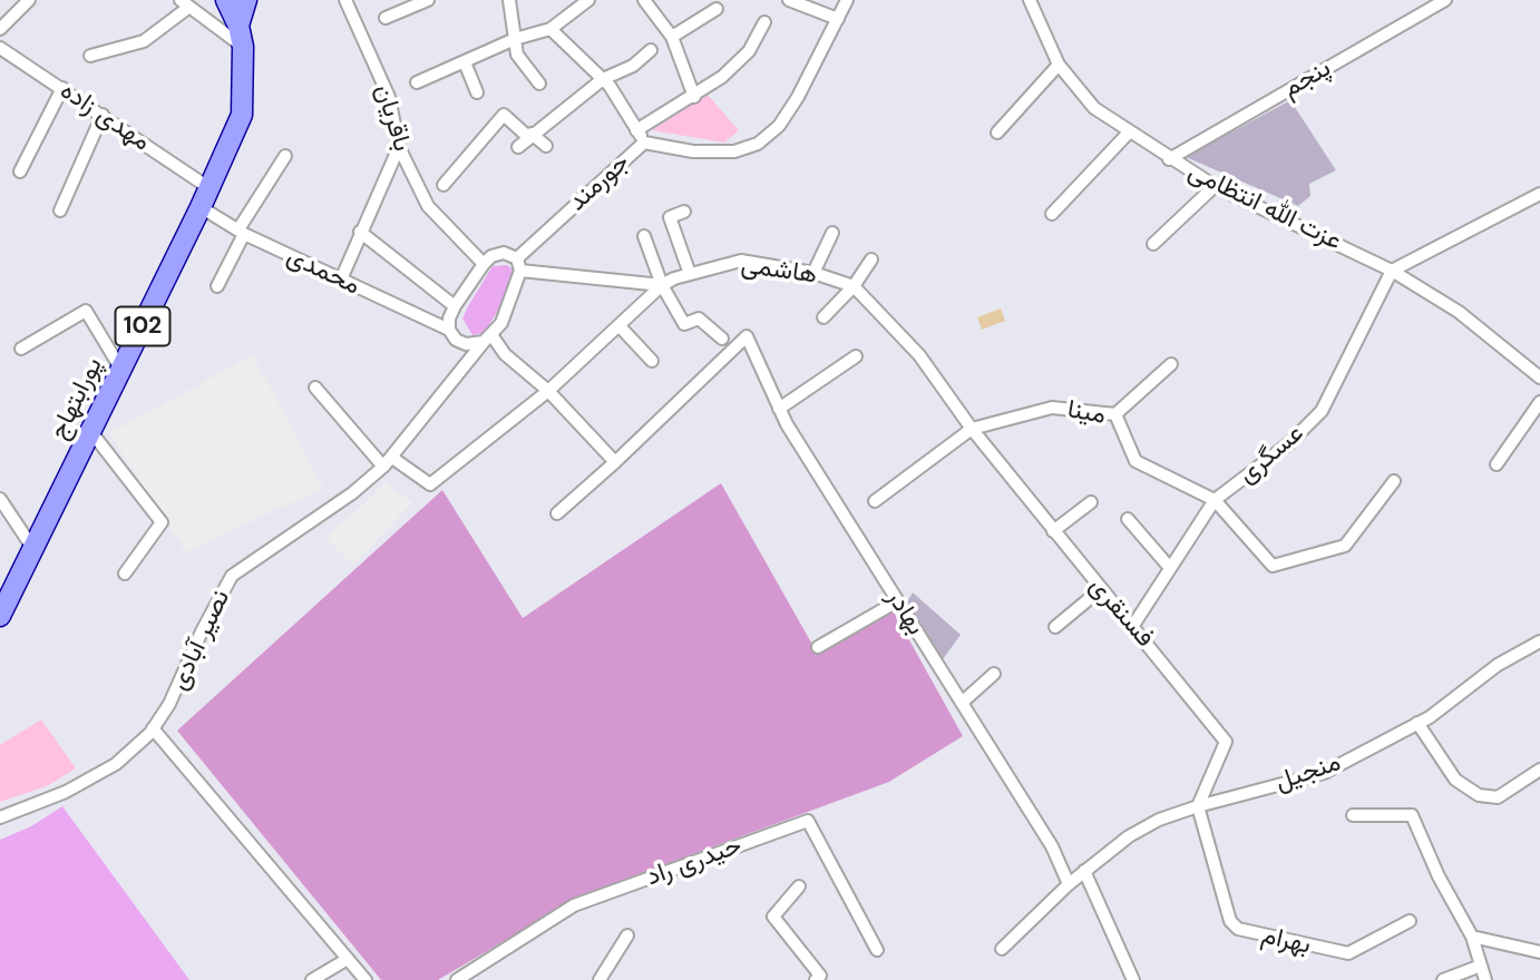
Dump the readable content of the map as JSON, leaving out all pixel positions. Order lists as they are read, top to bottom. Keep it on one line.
{"streets":{"main road":["102","پورابتهاج"],"street":["پنجم","مهدی زاده","باقریان","جورمند","عزت الله انتظامی","هاشمی","محمدی","مینا","عسگری","بهادر","فسنقری","نصیر آبادی","منجیل","حیدری راد","بهرام"]},"crossings":[["پنجم","عزت الله انتظامی"],["مهدی زاده","پورابتهاج"],["باقریان","هاشمی"],["جورمند","هاشمی"],["جورمند","نصیر آبادی"],["عزت الله انتظامی","عسگری"],["هاشمی","مینا"],["هاشمی","فسنقری"],["هاشمی","نصیر آبادی"],["محمدی","پورابتهاج"],["محمدی","نصیر آبادی"],["مینا","عسگری"],["مینا","فسنقری"],["عسگری","فسنقری"],["بهادر","منجیل"],["فسنقری","منجیل"],["فسنقری","بهرام"],["منجیل","بهرام"]]}
